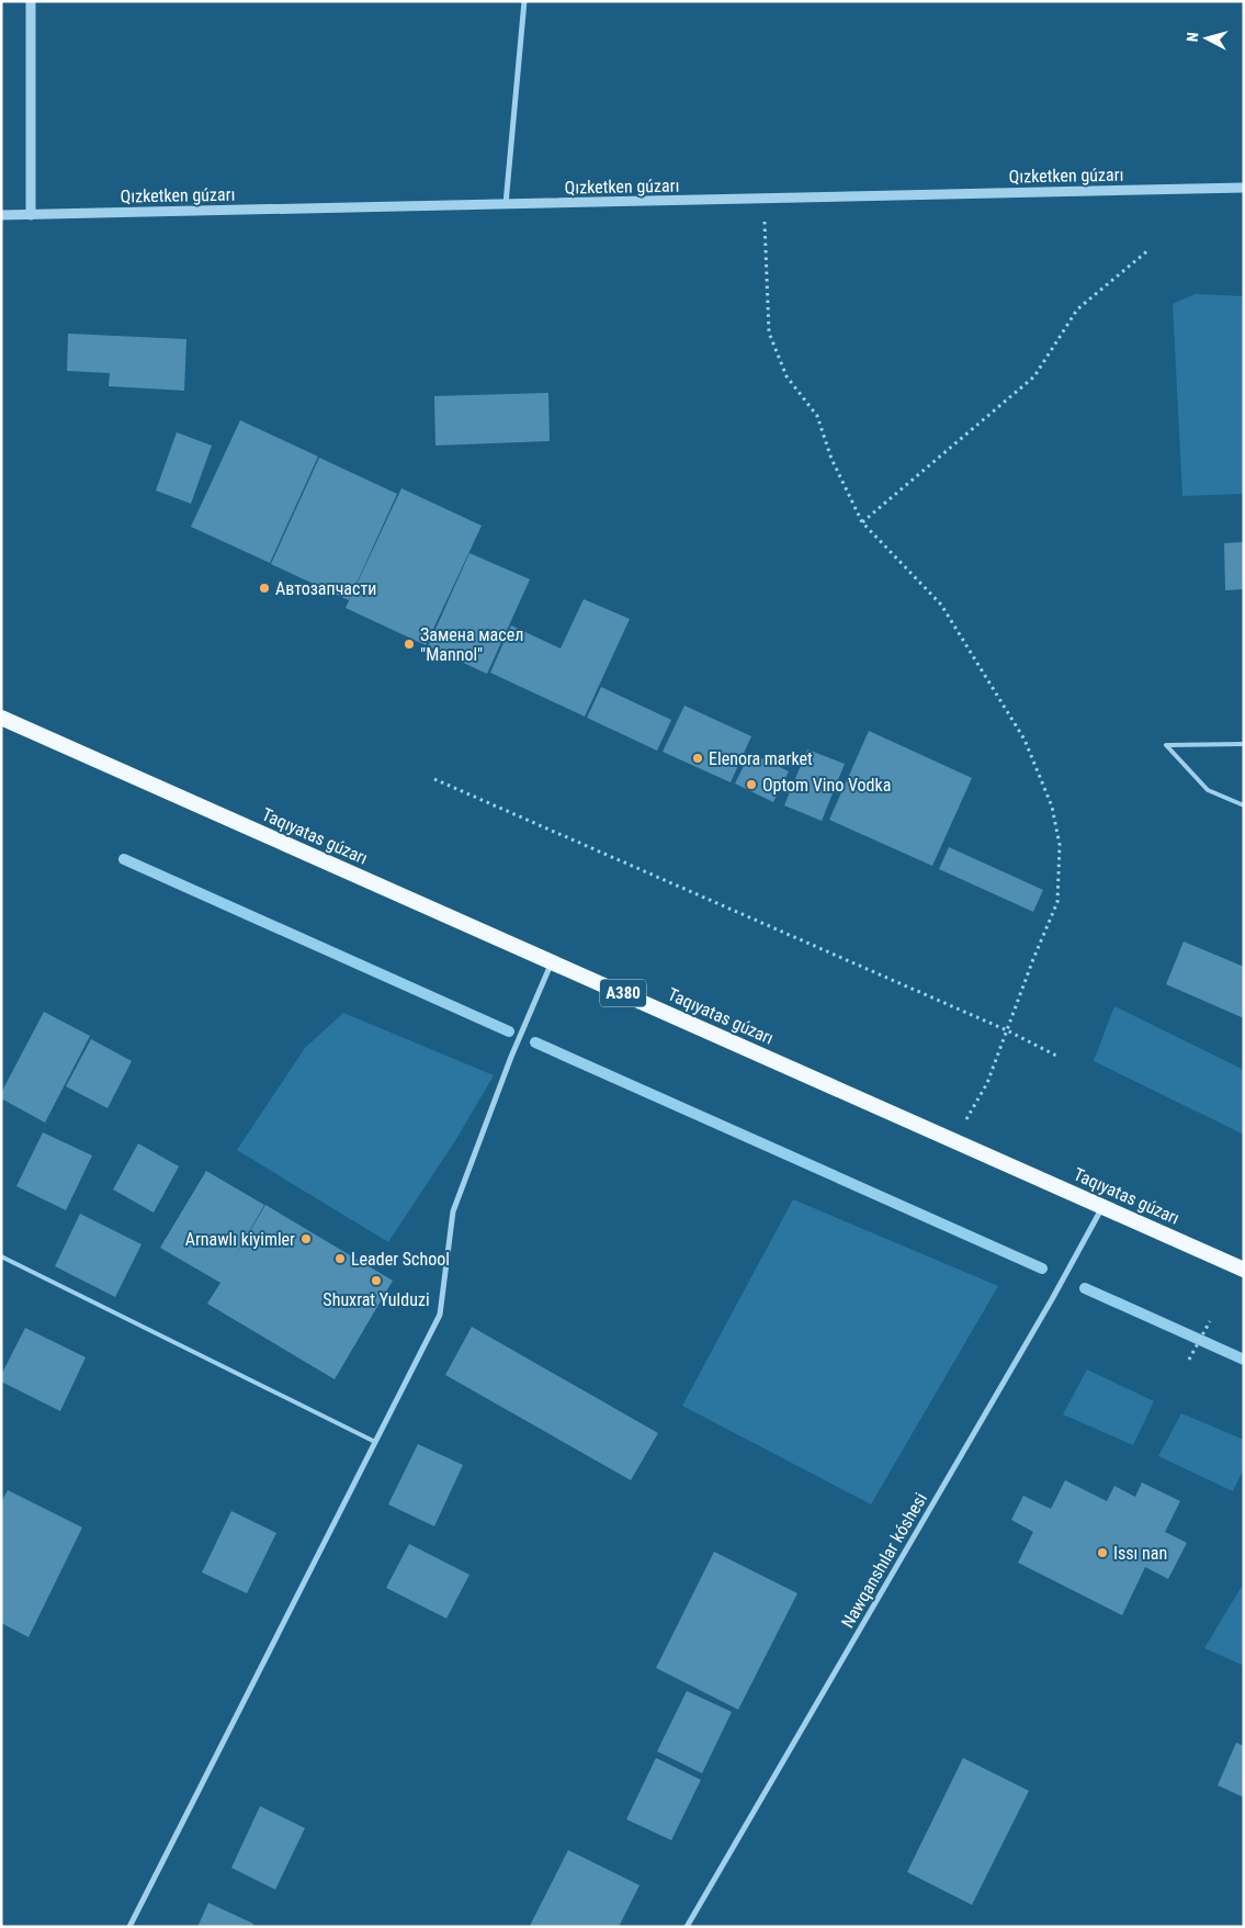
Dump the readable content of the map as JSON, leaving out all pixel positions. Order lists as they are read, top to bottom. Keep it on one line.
{"streets":{"highway":["Taqıyatas gúzarı","A380"],"street":["Qızketken gúzarı","Nawqanshılar kóshesi"]},"crossings":[["Taqıyatas gúzarı","Nawqanshılar kóshesi"]],"places":["Автозапчасти","Замена масел \"Mannol\"","Elenora market","Optom Vino Vodka","Arnawlı kiyimler","Leader School","Shuxrat Yulduzi","Issı nan"],"north":"left"}
